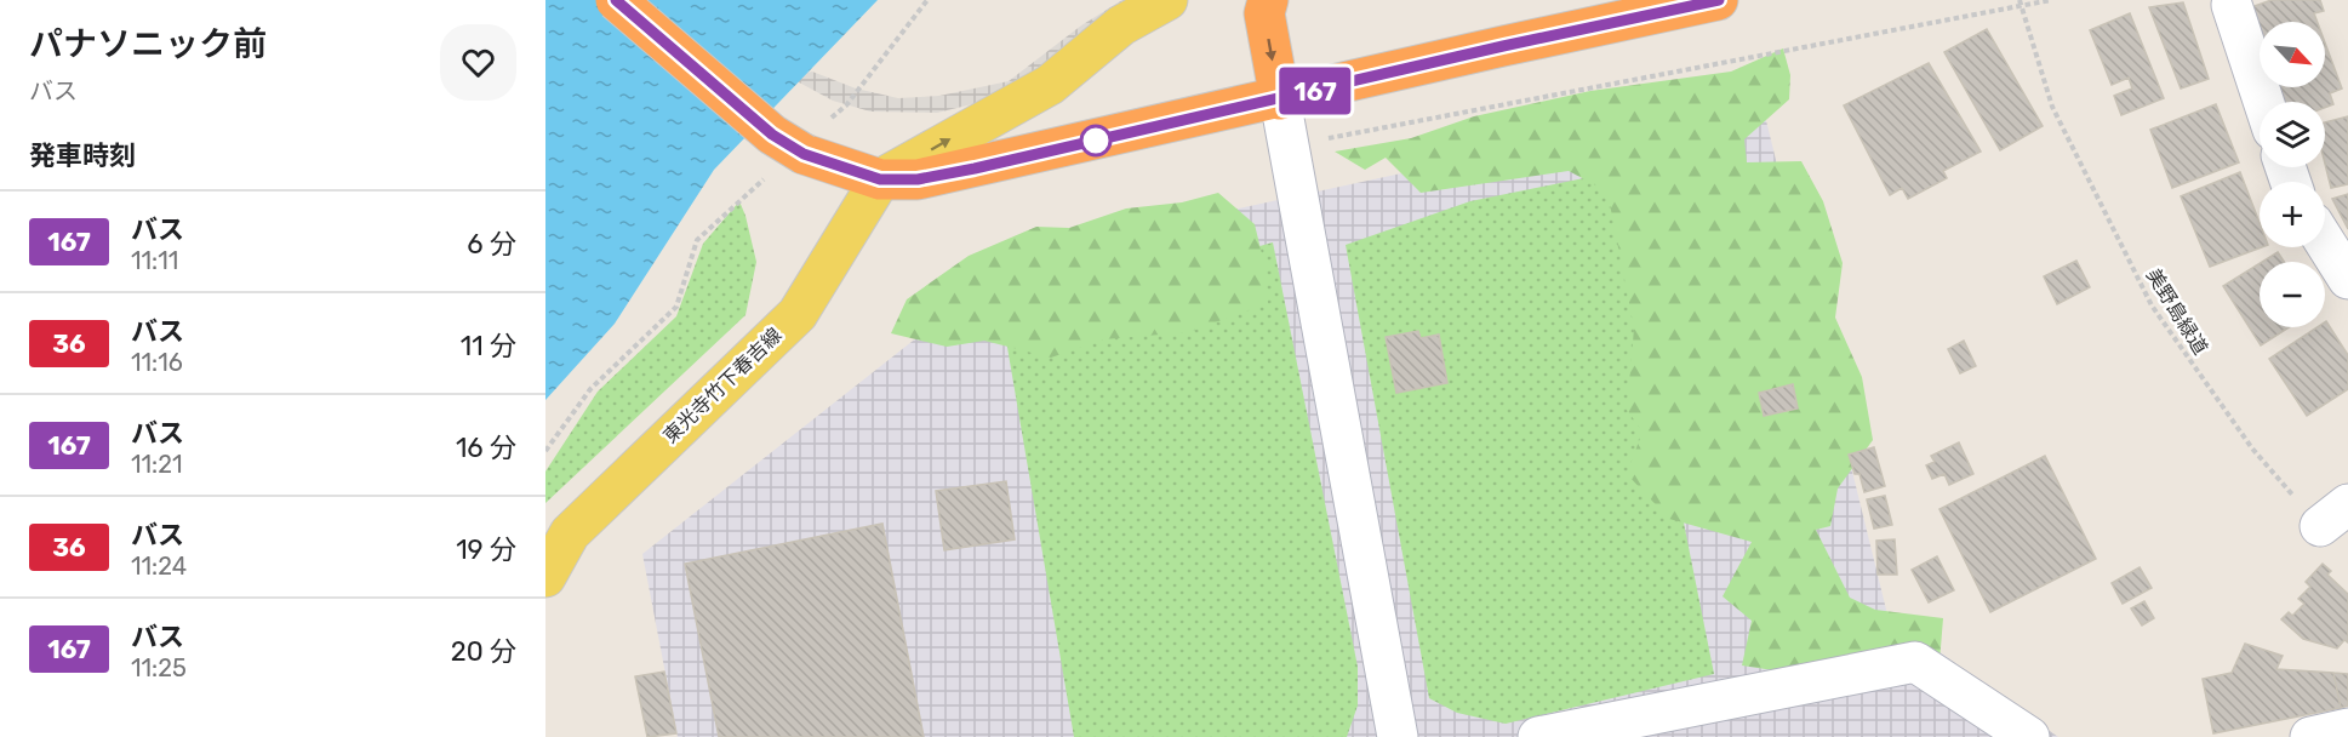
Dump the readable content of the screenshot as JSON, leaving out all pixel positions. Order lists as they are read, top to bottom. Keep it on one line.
{"streets":{"main road":["東光寺竹下春吉線"],"path":["美野島緑道"]},"lines":["bus line 167"],"north":"bottom right","page":{"heading":[["パナソニック前","バス"],"発車時刻"],"on_map":"167","map_buttons":["+","−"],"list":[{"mark":"167","name":"バス","note":"11:11","value":"6 分"},{"mark":"36","name":"バス","note":"11:16","value":"11 分"},{"mark":"167","name":"バス","note":"11:21","value":"16 分"},{"mark":"36","name":"バス","note":"11:24","value":"19 分"},{"mark":"167","name":"バス","note":"11:25","value":"20 分"}]}}
